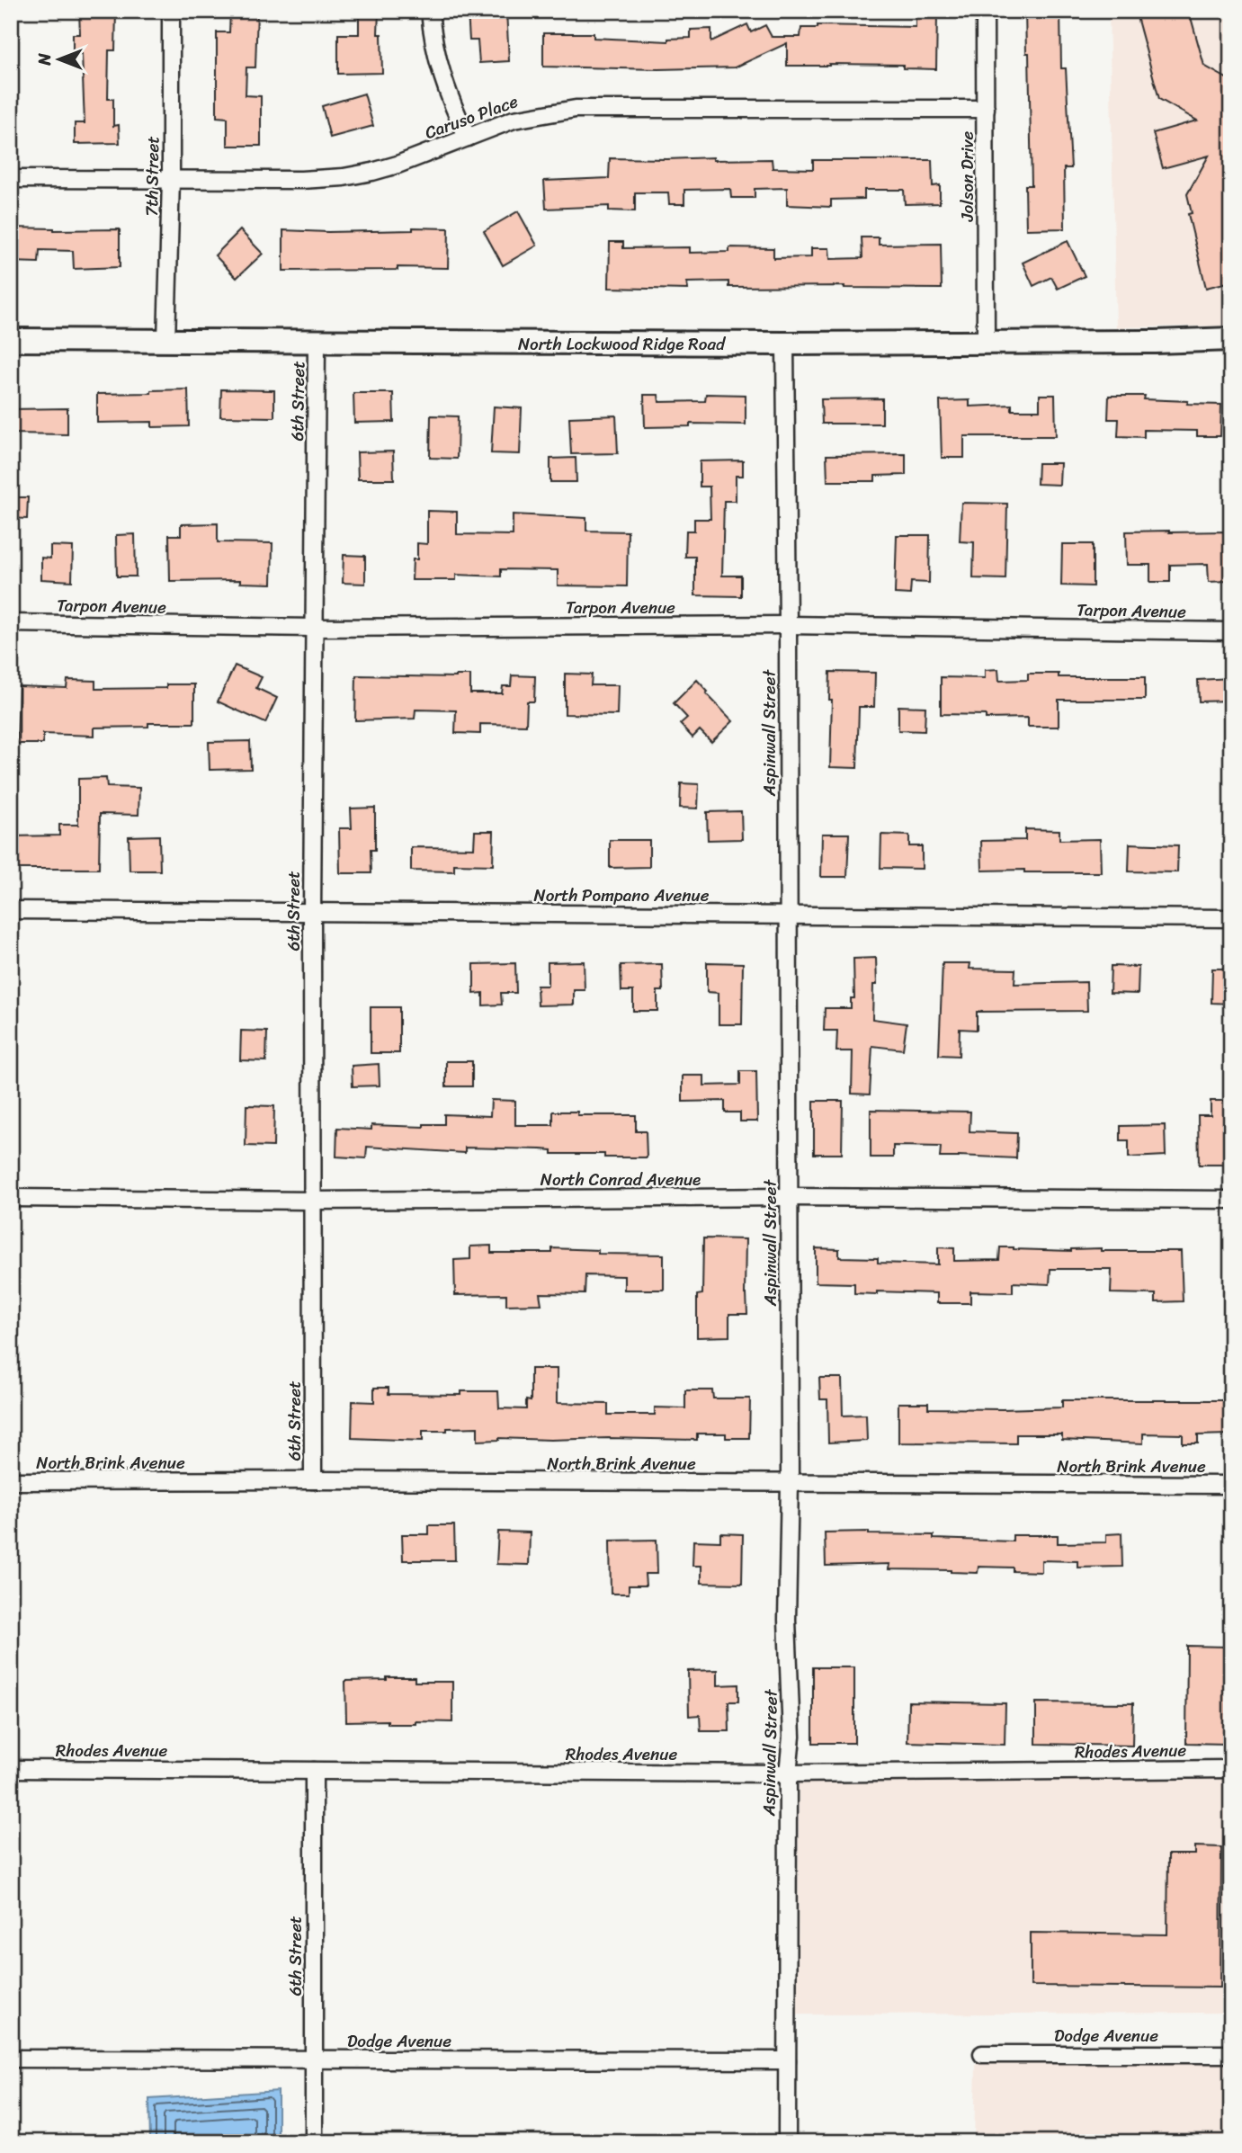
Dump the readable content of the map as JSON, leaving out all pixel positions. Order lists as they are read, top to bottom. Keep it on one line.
{"streets":{"street":["Caruso Place","7th Street","Jolson Drive","North Lockwood Ridge Road","6th Street","Tarpon Avenue","Aspinwall Street","North Pompano Avenue","North Conrad Avenue","North Brink Avenue","Rhodes Avenue","Dodge Avenue"]},"crossings":[["Caruso Place","7th Street"],["Caruso Place","Jolson Drive"],["7th Street","North Lockwood Ridge Road"],["Jolson Drive","North Lockwood Ridge Road"],["North Lockwood Ridge Road","6th Street"],["North Lockwood Ridge Road","Aspinwall Street"],["6th Street","Tarpon Avenue"],["6th Street","North Pompano Avenue"],["6th Street","North Conrad Avenue"],["6th Street","North Brink Avenue"],["6th Street","Rhodes Avenue"],["6th Street","Dodge Avenue"],["Tarpon Avenue","Aspinwall Street"],["Aspinwall Street","North Pompano Avenue"],["Aspinwall Street","North Conrad Avenue"],["Aspinwall Street","North Brink Avenue"],["Aspinwall Street","Rhodes Avenue"],["Aspinwall Street","Dodge Avenue"]],"north":"left"}
